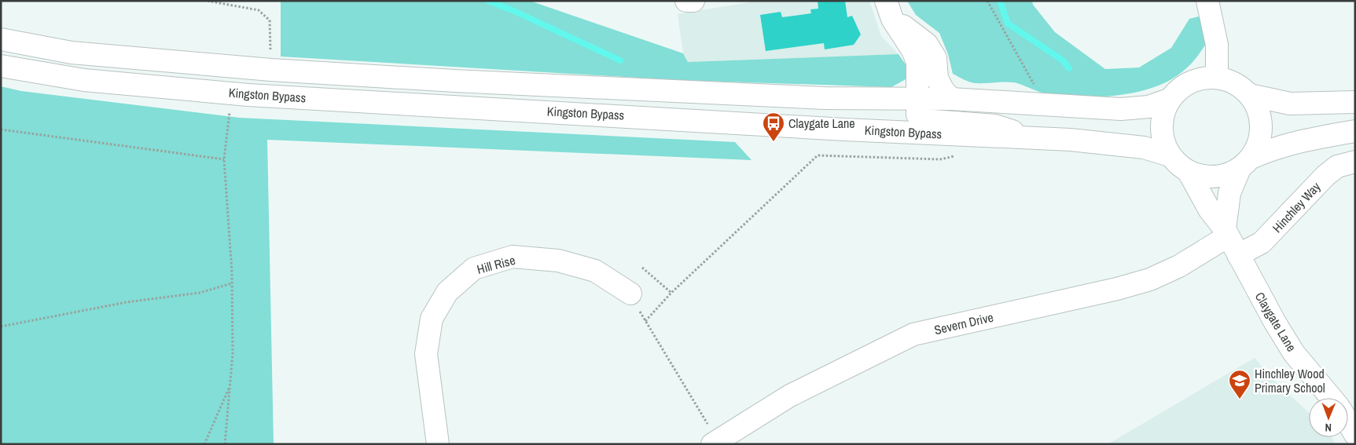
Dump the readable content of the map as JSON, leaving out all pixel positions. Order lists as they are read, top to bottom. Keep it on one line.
{"streets":{"main road":["Kingston Bypass","Hinchley Way","Hill Rise","Claygate Lane","Severn Drive"]},"crossings":[["Kingston Bypass","Claygate Lane"],["Hinchley Way","Claygate Lane"],["Claygate Lane","Severn Drive"]],"places":{"bus stop":["Claygate Lane"],"school or university":["Hinchley Wood Primary School"]},"north":"bottom"}
